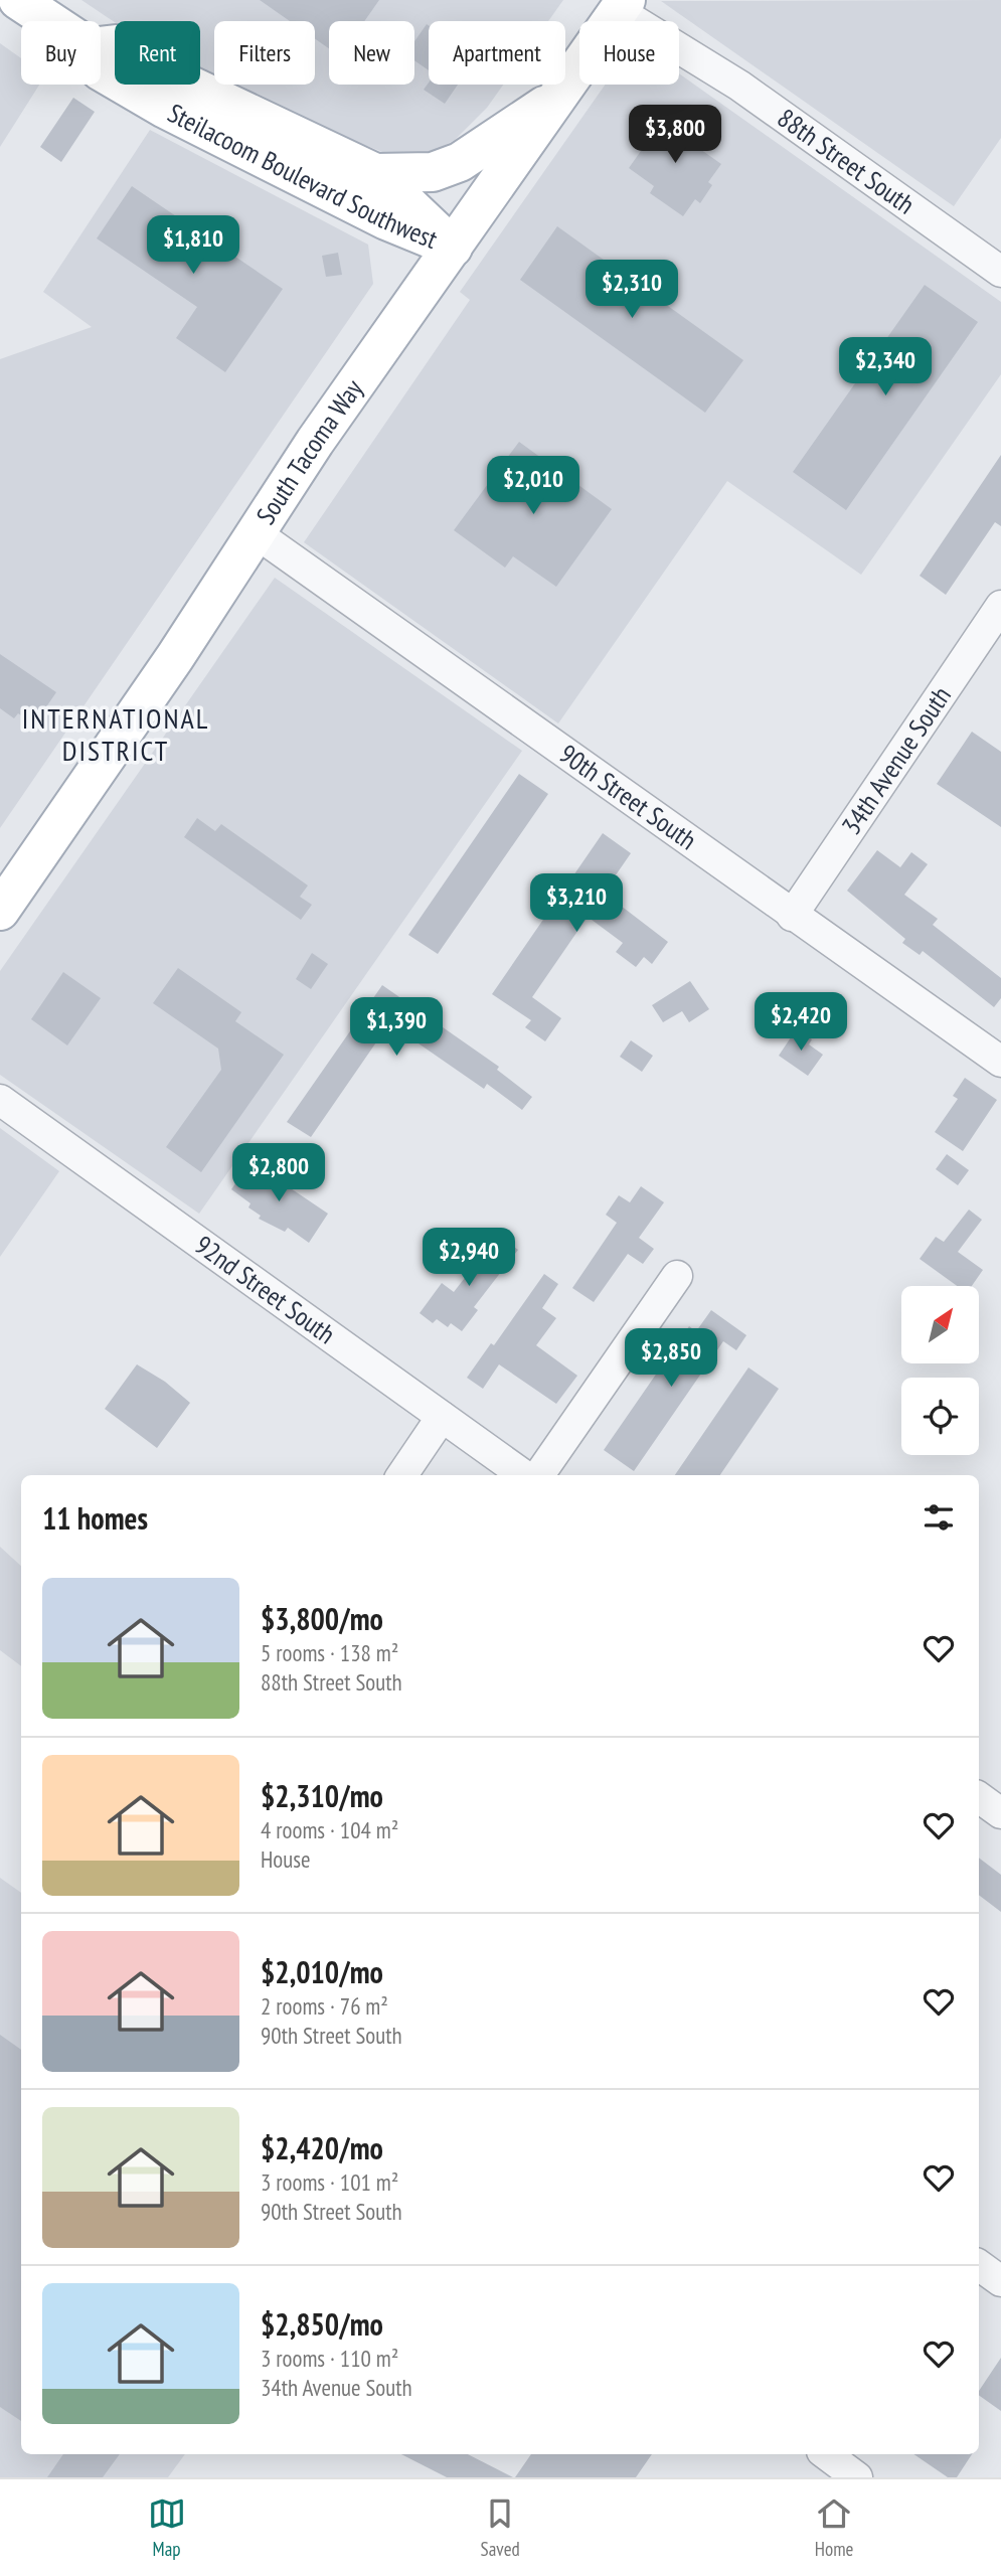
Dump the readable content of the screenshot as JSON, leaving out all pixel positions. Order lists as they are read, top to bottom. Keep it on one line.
{"streets":{"main road":["Steilacoom Boulevard Southwest","South Tacoma Way"],"street":["88th Street South","34th Avenue South","90th Street South","92nd Street South"]},"crossings":[["88th Street South","South Tacoma Way"],["Steilacoom Boulevard Southwest","South Tacoma Way"],["South Tacoma Way","90th Street South"],["34th Avenue South","90th Street South"]],"districts":["INTERNATIONAL DISTRICT"],"north":"top right","page":{"chip":["Buy","Rent","Filters","New","Apartment","House"],"price":["$3,800","$1,810","$2,310","$2,340","$2,010","$3,210","$2,420","$1,390","$2,800","$2,940","$2,850"],"heading":"11 homes","list":[{"name":"$3,800/mo","note":"5 rooms · 138 m² · 88th Street South"},{"name":"$2,310/mo","note":"4 rooms · 104 m² · House"},{"name":"$2,010/mo","note":"2 rooms · 76 m² · 90th Street South"},{"name":"$2,420/mo","note":"3 rooms · 101 m² · 90th Street South"},{"name":"$2,850/mo","note":"3 rooms · 110 m² · 34th Avenue South"}],"tabs":["Map","Saved","Home"]}}
